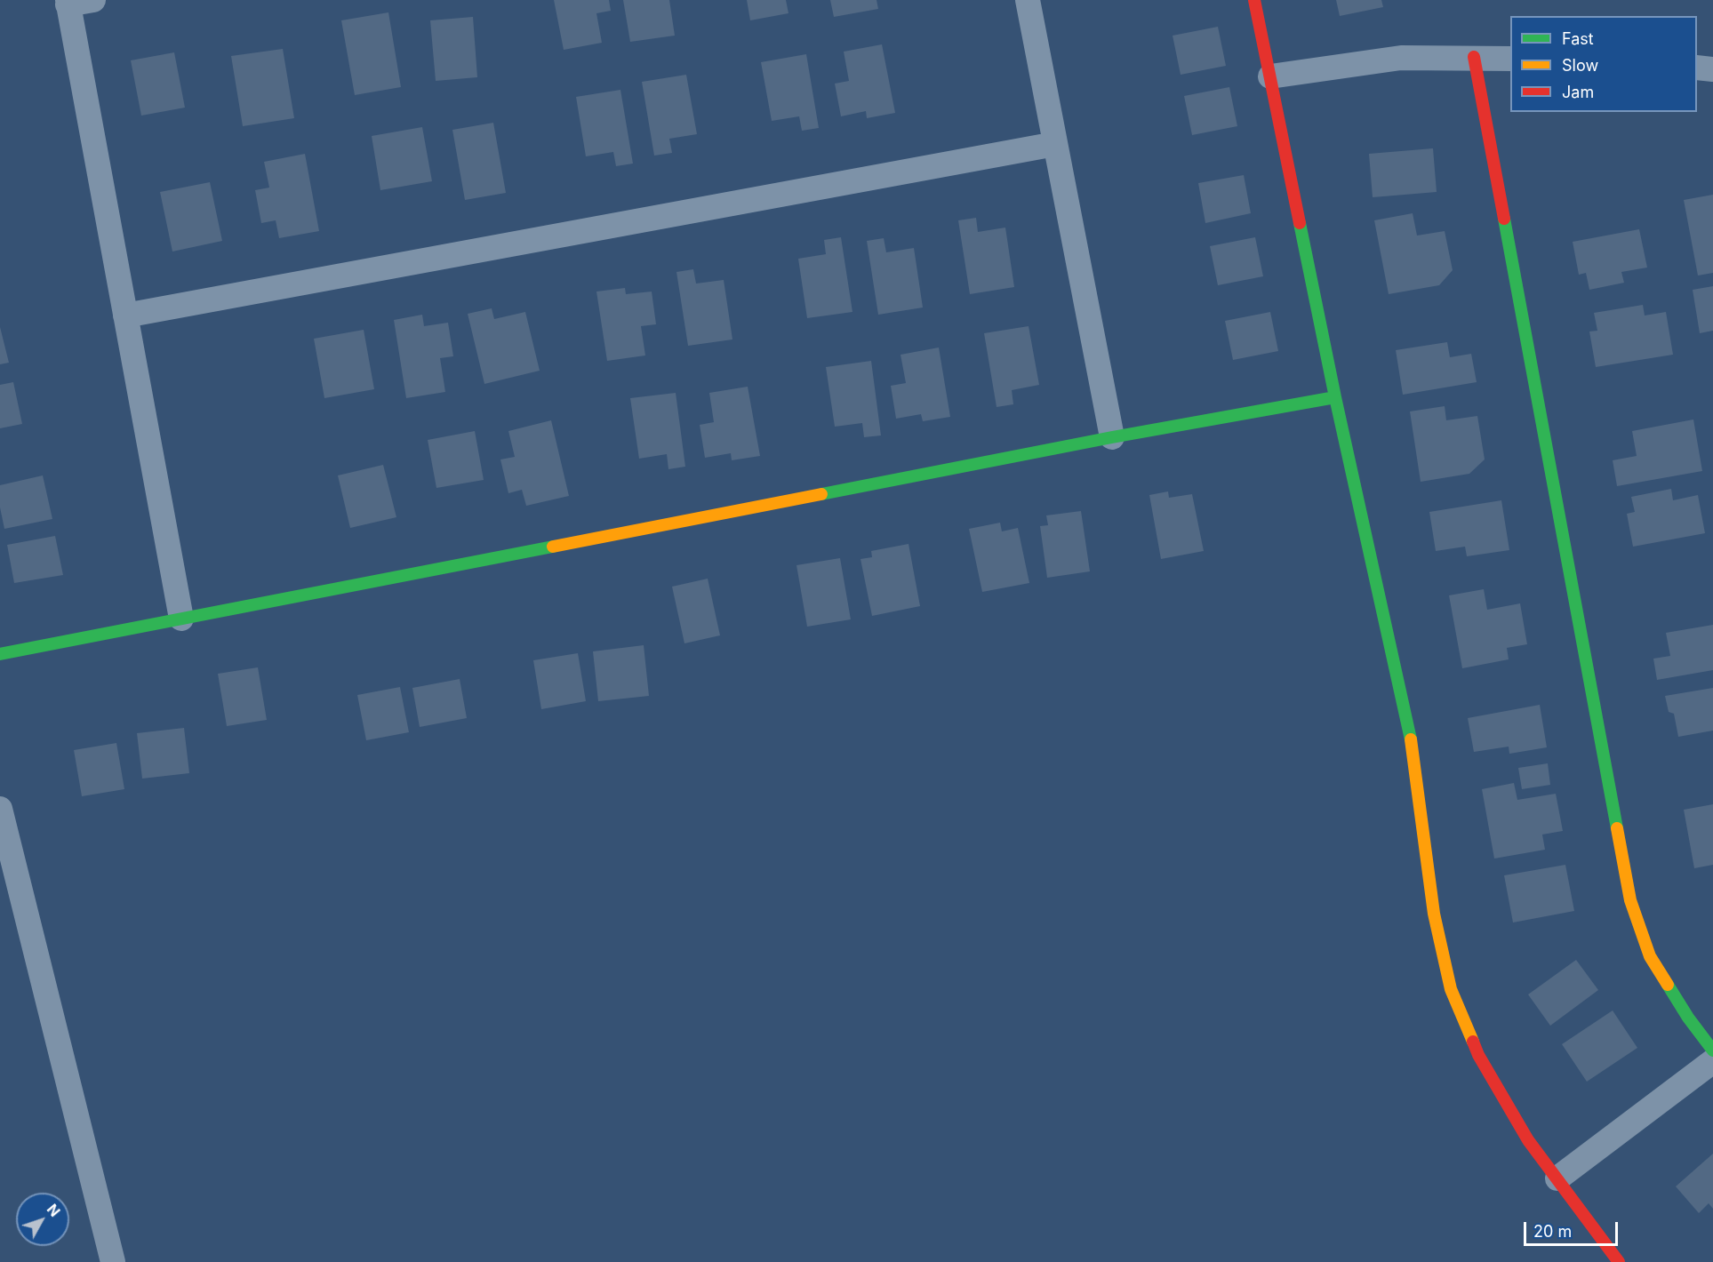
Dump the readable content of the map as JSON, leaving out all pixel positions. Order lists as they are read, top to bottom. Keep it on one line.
{"legend":["Fast","Slow","Jam"],"scale_bar":"20 m","north":"top right"}
